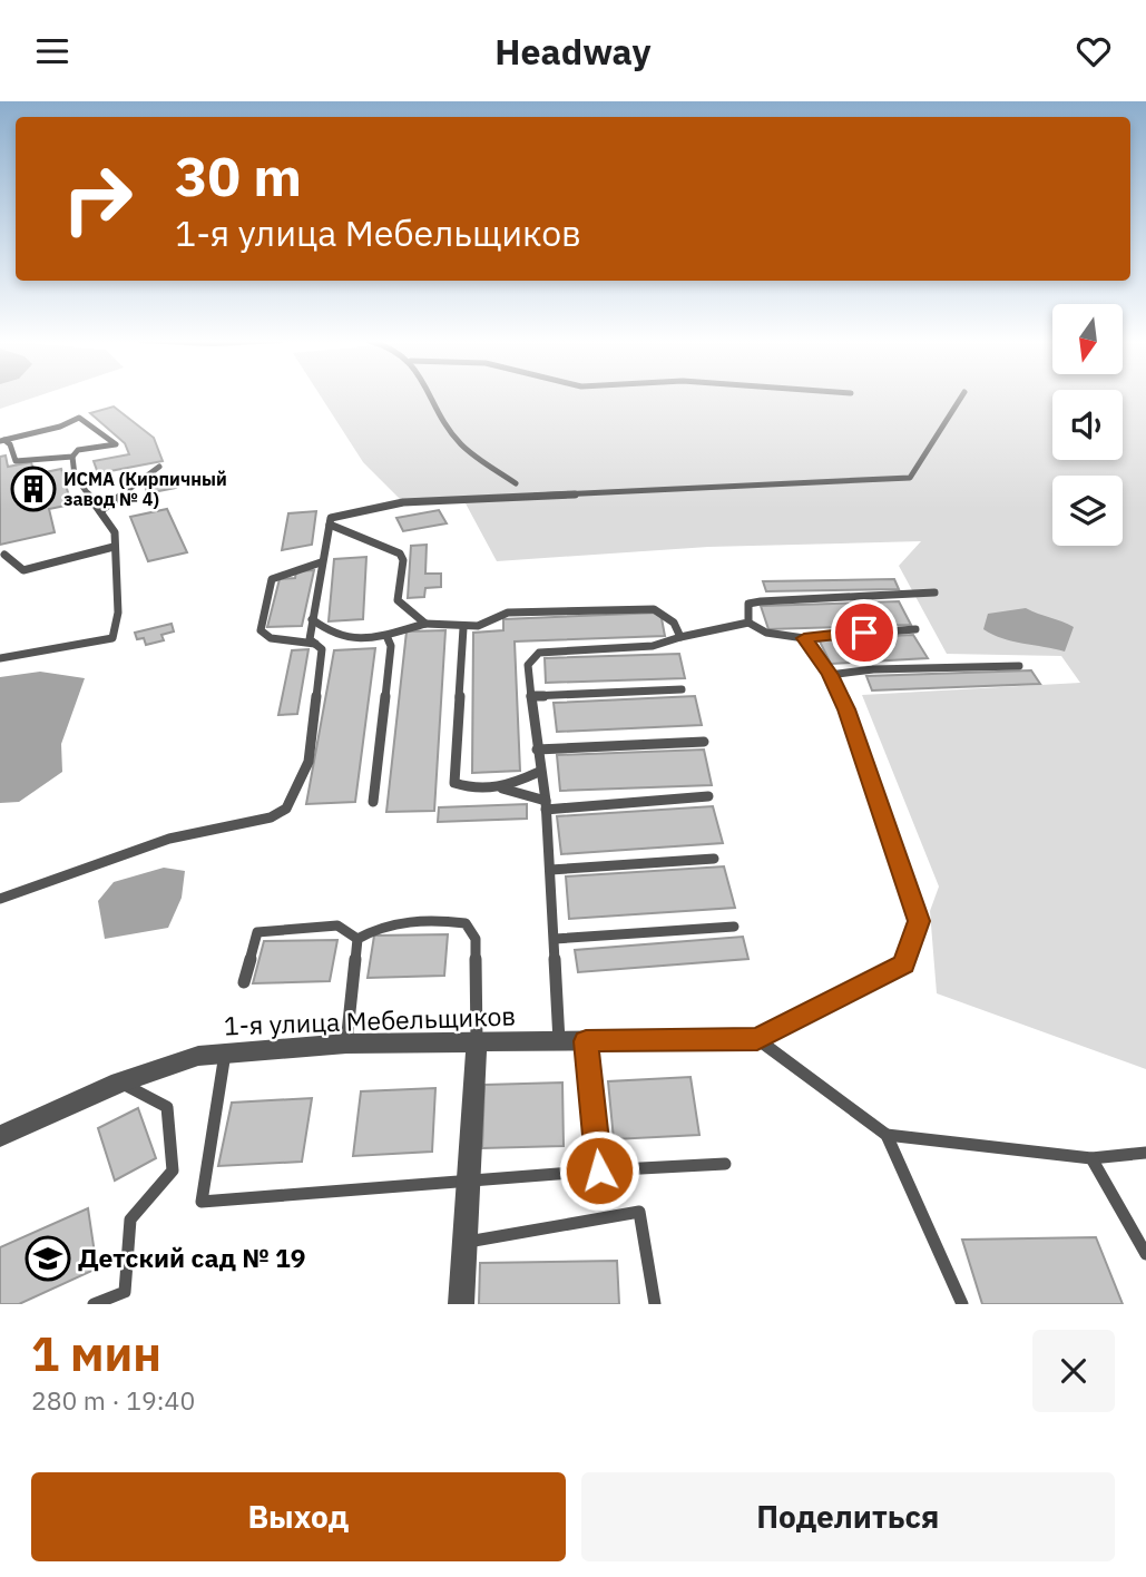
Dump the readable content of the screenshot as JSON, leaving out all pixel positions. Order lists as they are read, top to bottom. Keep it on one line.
{"streets":{"street":["1-я улица Мебельщиков"]},"places":{"building":["ИСМА (Кирпичный завод № 4)"],"school or university":["Детский сад № 19"]},"north":"bottom","page":{"header":"Headway","turn":["30 m","1-я улица Мебельщиков"],"heading":["1 мин","280 m · 19:40"],"buttons":["Выход","Поделиться"]}}
